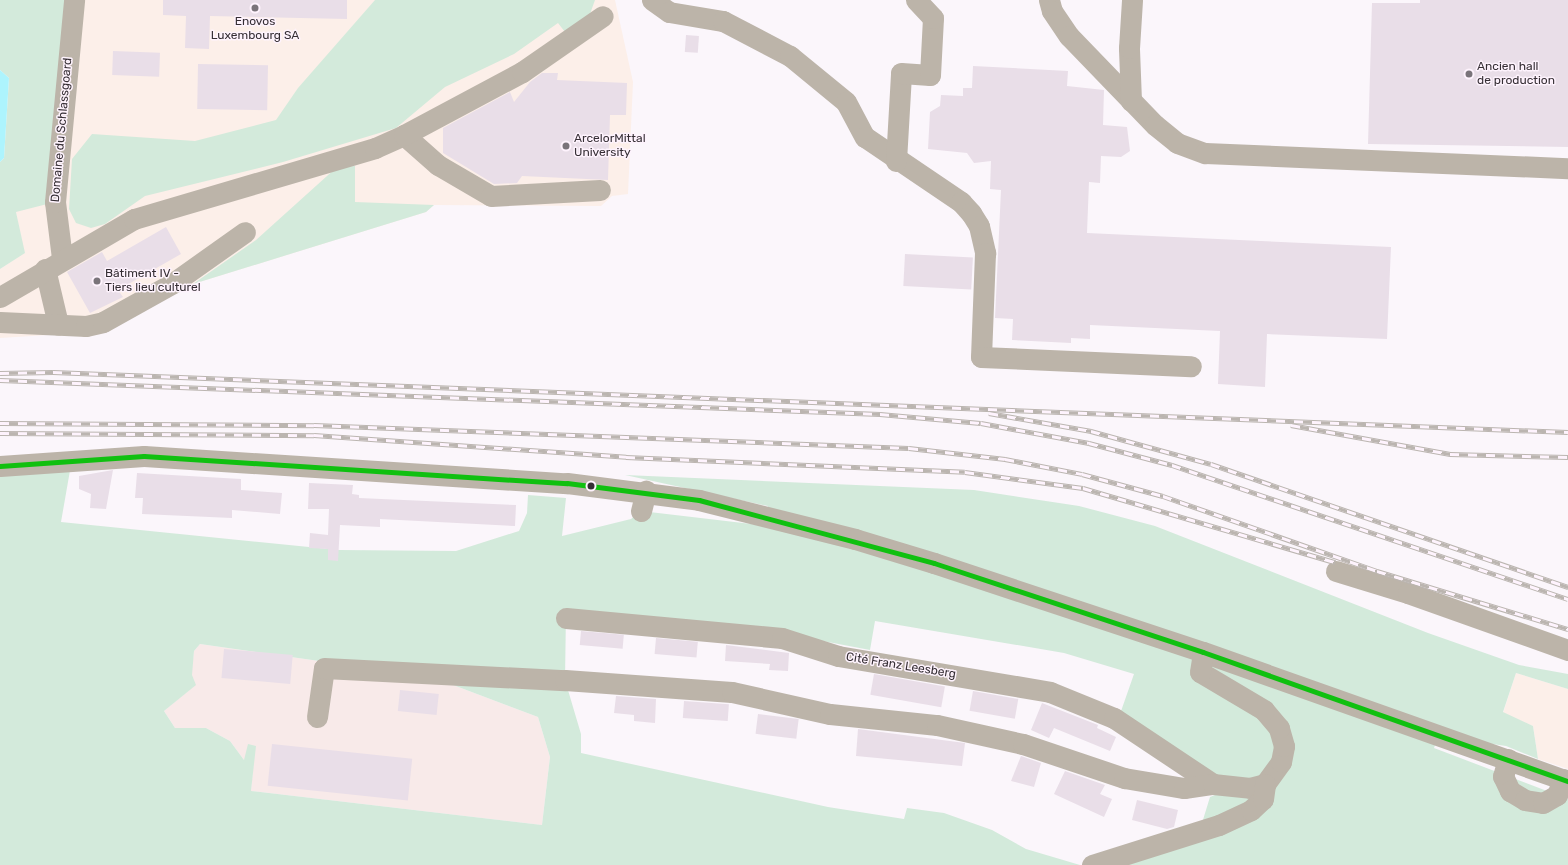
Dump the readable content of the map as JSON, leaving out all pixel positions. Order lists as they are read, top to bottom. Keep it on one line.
{"streets":{"street":["Domaine du Schlassgoard","Cité Franz Leesberg"]},"places":["Enovos Luxembourg SA","Ancien hall de production","ArcelorMittal University","Bâtiment IV - Tiers lieu culturel"]}
